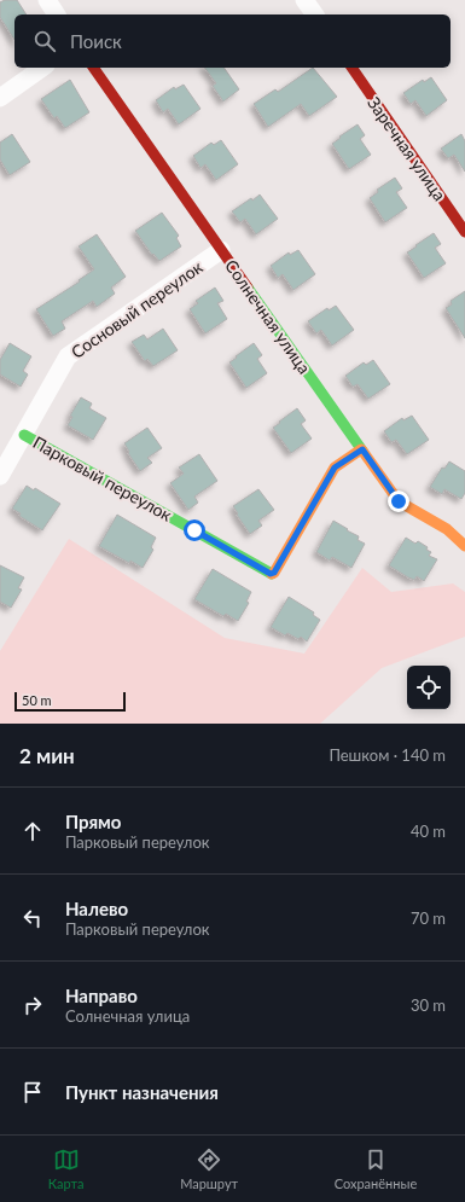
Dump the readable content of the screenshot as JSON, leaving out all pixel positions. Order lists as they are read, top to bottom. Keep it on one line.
{"streets":{"street":["Заречная улица","Сосновый переулок","Солнечная улица","Парковый переулок"]},"crossings":[["Сосновый переулок","Солнечная улица"],["Сосновый переулок","Парковый переулок"],["Солнечная улица","Парковый переулок"]],"scale_bar":"50 m","page":{"search":"Поиск","scale":"50 m","heading":["2 мин","Пешком · 140 m"],"list":[["Прямо","Парковый переулок","40 m"],["Налево","Парковый переулок","70 m"],["Направо","Солнечная улица","30 m"],"Пункт назначения"],"nav":["Карта","Маршрут","Сохранённые"]}}
